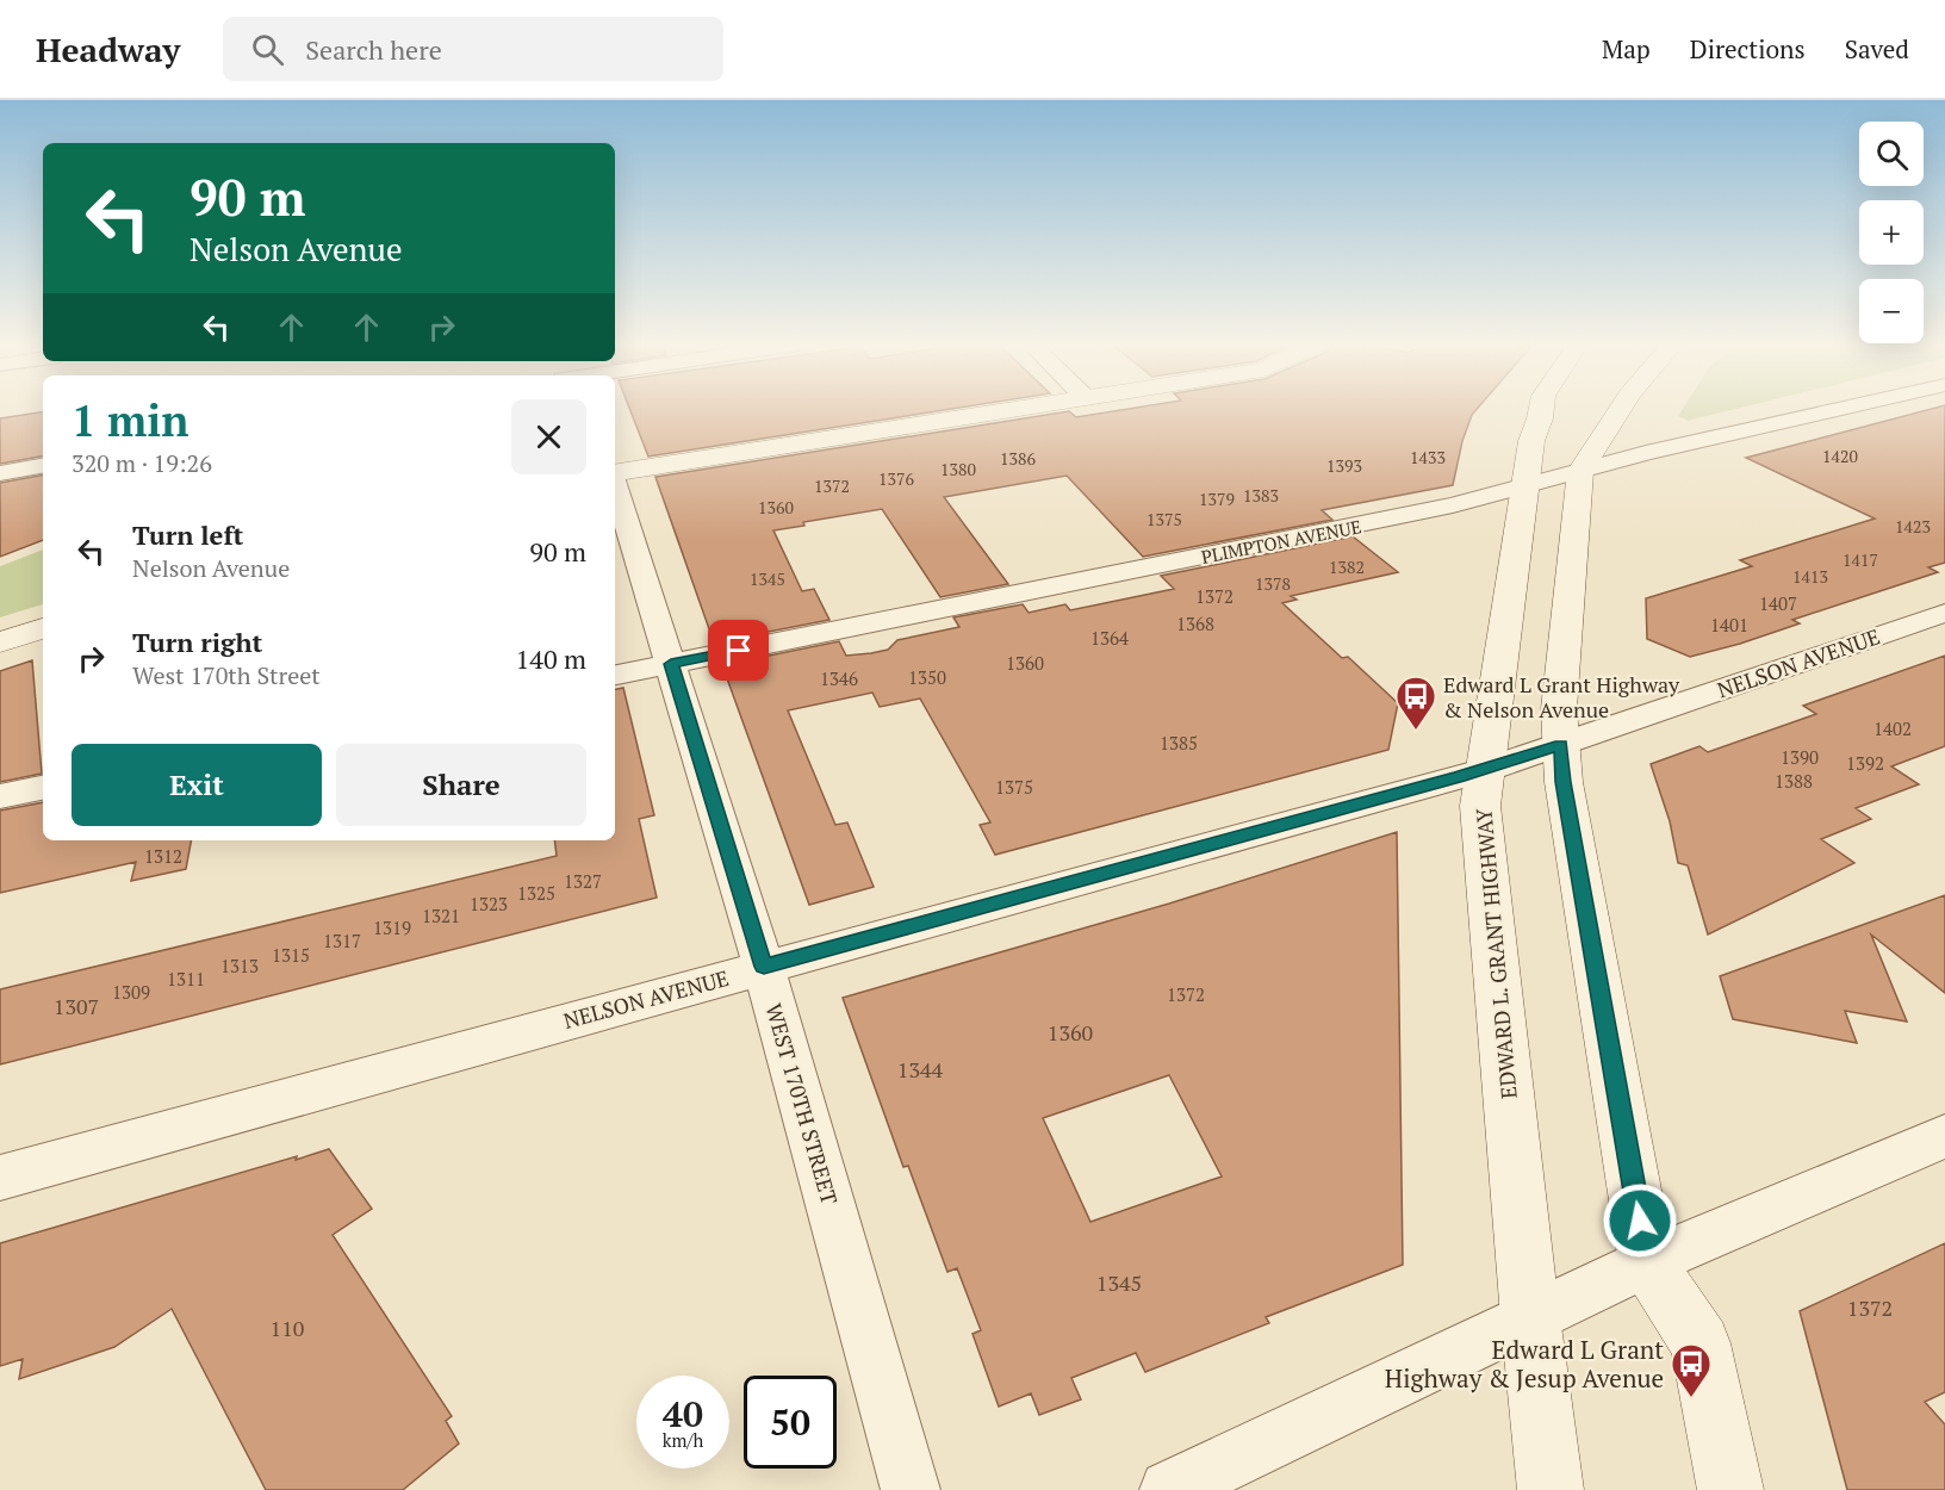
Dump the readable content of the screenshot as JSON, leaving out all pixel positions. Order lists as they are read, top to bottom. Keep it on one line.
{"streets":{"main road":["EDWARD L. GRANT HIGHWAY"],"street":["PLIMPTON AVENUE","NELSON AVENUE","WEST 170TH STREET"]},"crossings":[["PLIMPTON AVENUE","EDWARD L. GRANT HIGHWAY"],["PLIMPTON AVENUE","WEST 170TH STREET"],["NELSON AVENUE","EDWARD L. GRANT HIGHWAY"],["NELSON AVENUE","WEST 170TH STREET"]],"places":{"bus stop":["Edward L Grant Highway & Nelson Avenue","Edward L Grant Highway & Jesup Avenue"]},"house_numbers":["1420","1433","1386","1393","1380","1376","1372","1383","1379","1360","1375","1423","1417","1382","1413","1345","1378","1372","1407","1368","1401","1364","1360","1350","1346","1402","1385","1390","1392","1388","1375","1312","1327","1325","1323","1321","1319","1317","1315","1313","1311","1309","1372","1307","1360","1344","1345","1372","110"],"page":{"header":"Headway","search":"Search here","nav":["Map","Directions","Saved"],"map_buttons":["+","−"],"turn":["90 m","Nelson Avenue"],"heading":["1 min","320 m · 19:26"],"list":[{"name":"Turn left","note":"Nelson Avenue","value":"90 m"},{"name":"Turn right","note":"West 170th Street","value":"140 m"}],"buttons":["Exit","Share"],"speed":"40 km/h","limit":"50"}}
